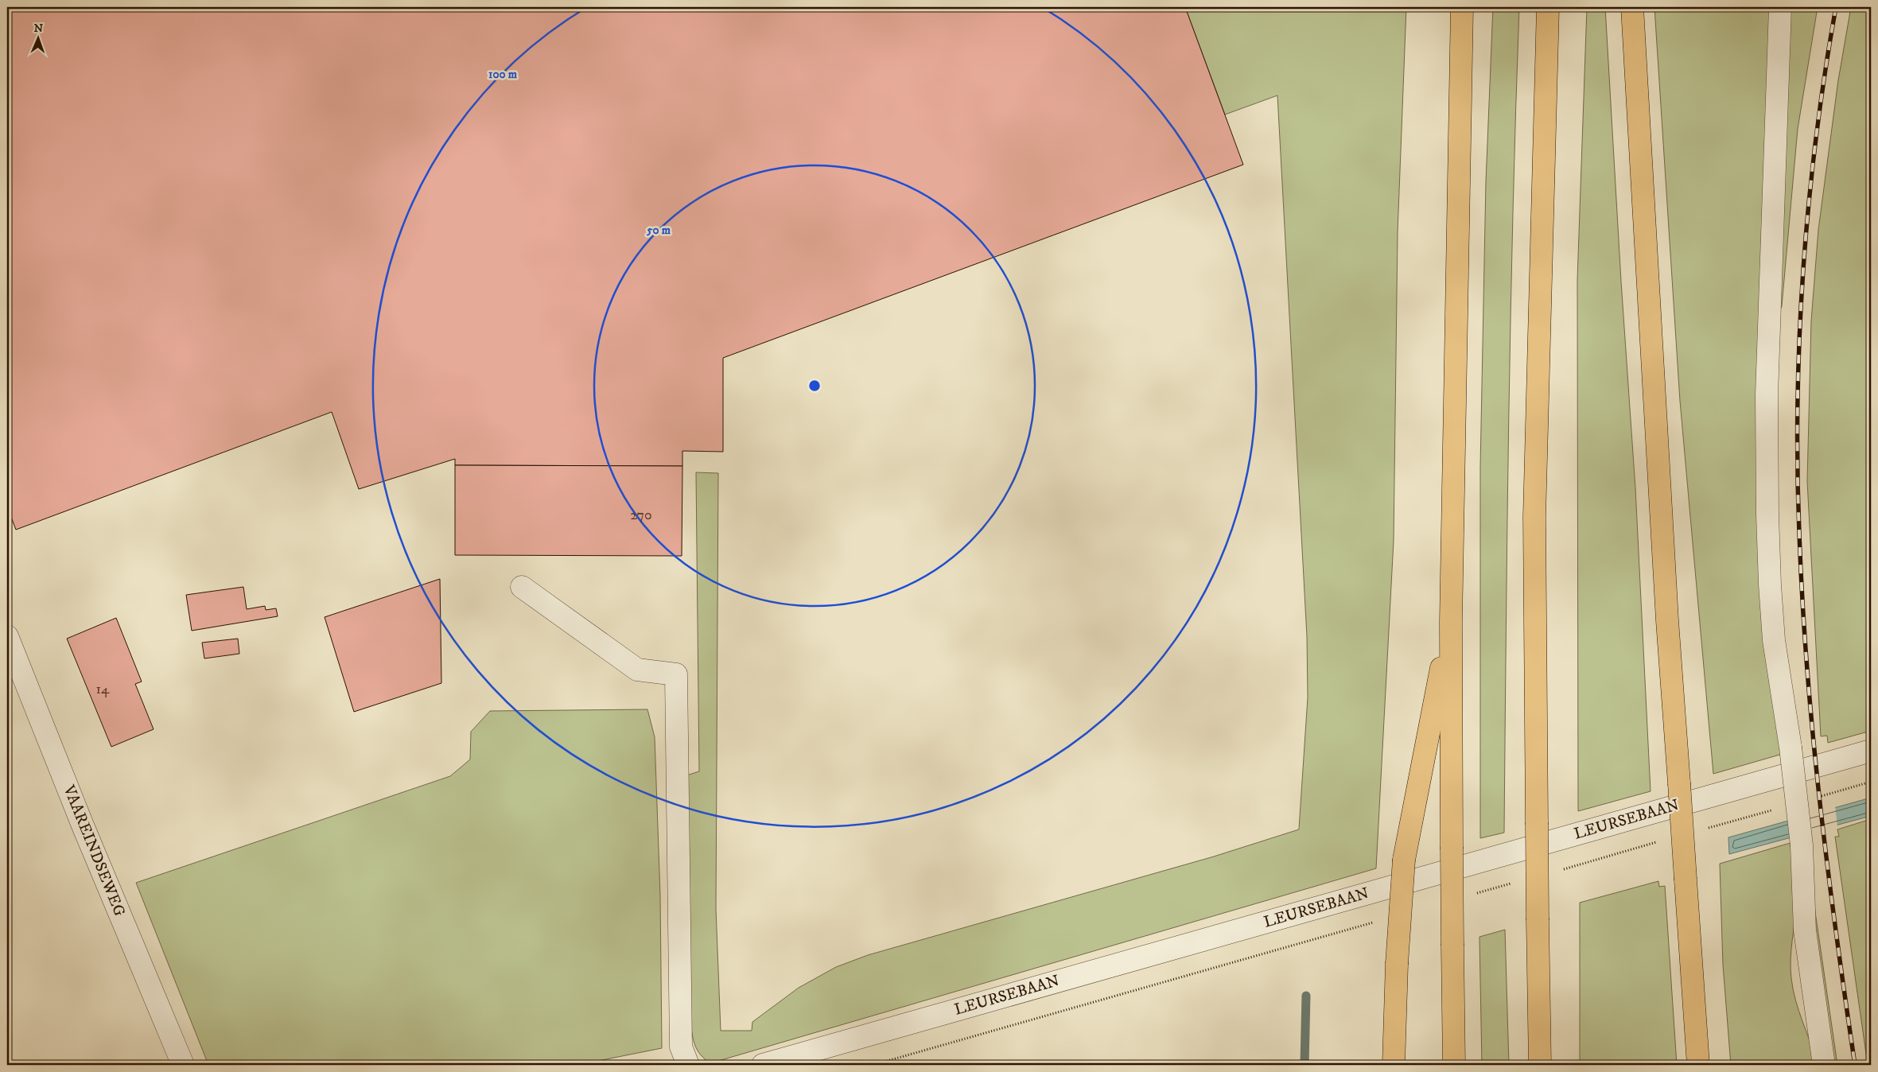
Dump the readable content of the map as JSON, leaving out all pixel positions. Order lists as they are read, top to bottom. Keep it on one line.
{"streets":{"street":["LEURSEBAAN","VAAREINDSEWEG"]},"house_numbers":["270","14"],"north":"top","rings":["100 m","50 m"]}
